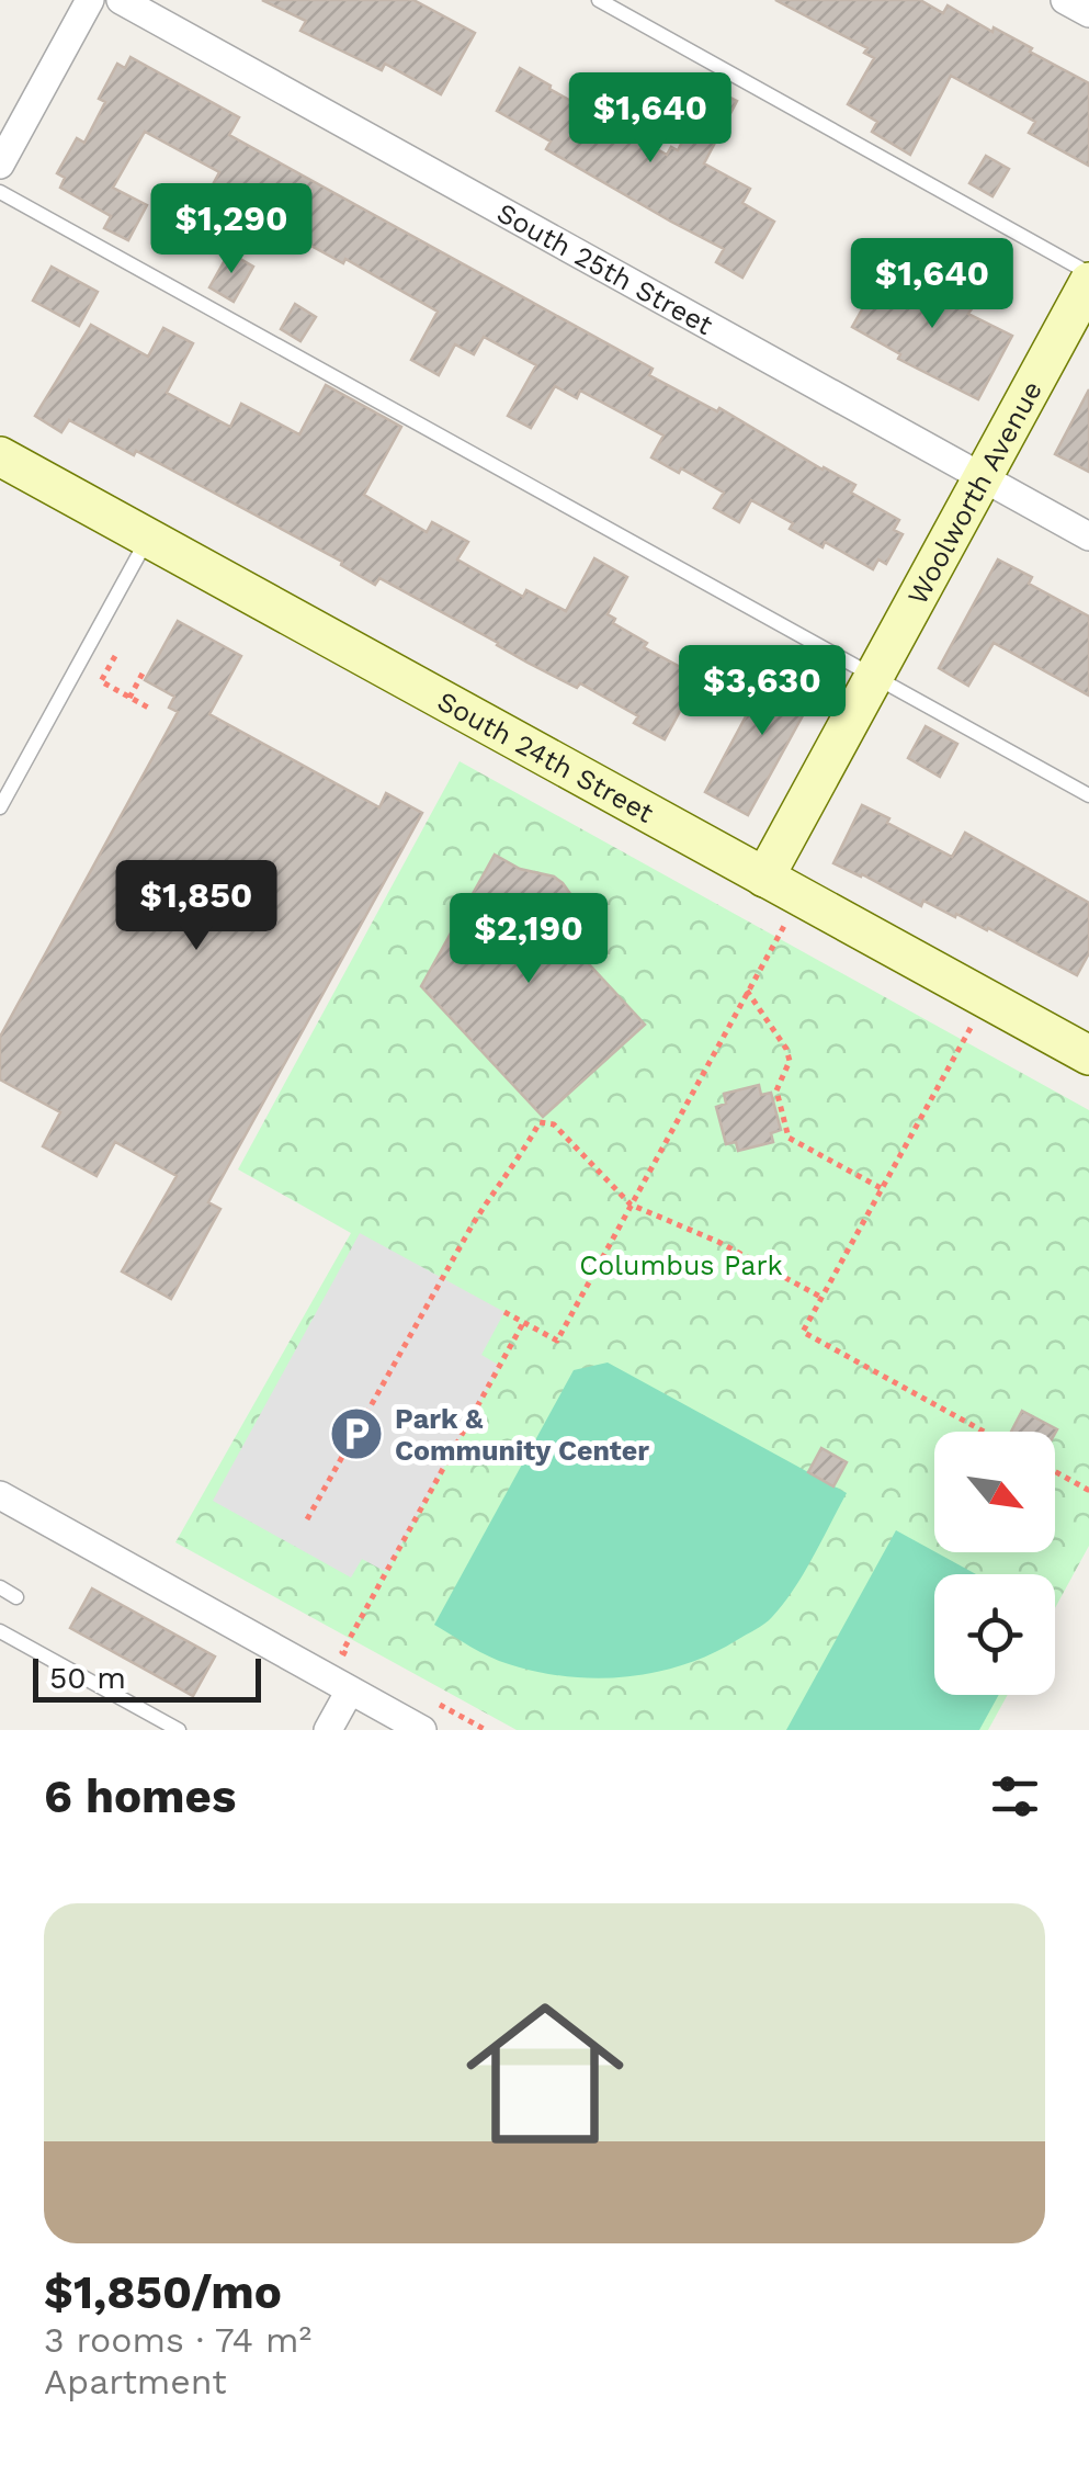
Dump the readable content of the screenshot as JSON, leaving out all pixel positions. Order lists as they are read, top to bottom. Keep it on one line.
{"streets":{"main road":["Woolworth Avenue","South 24th Street"],"street":["South 25th Street"]},"crossings":[["South 25th Street","Woolworth Avenue"],["Woolworth Avenue","South 24th Street"]],"parks":["Columbus Park"],"places":{"parking":["Park & Community Center"]},"scale_bar":"50 m","north":"bottom right","page":{"price":["$1,640","$1,290","$1,640","$3,630","$1,850","$2,190"],"scale":"50 m","heading":"6 homes","list":[{"name":"$1,850/mo","note":"3 rooms · 74 m² · Apartment"}]}}
